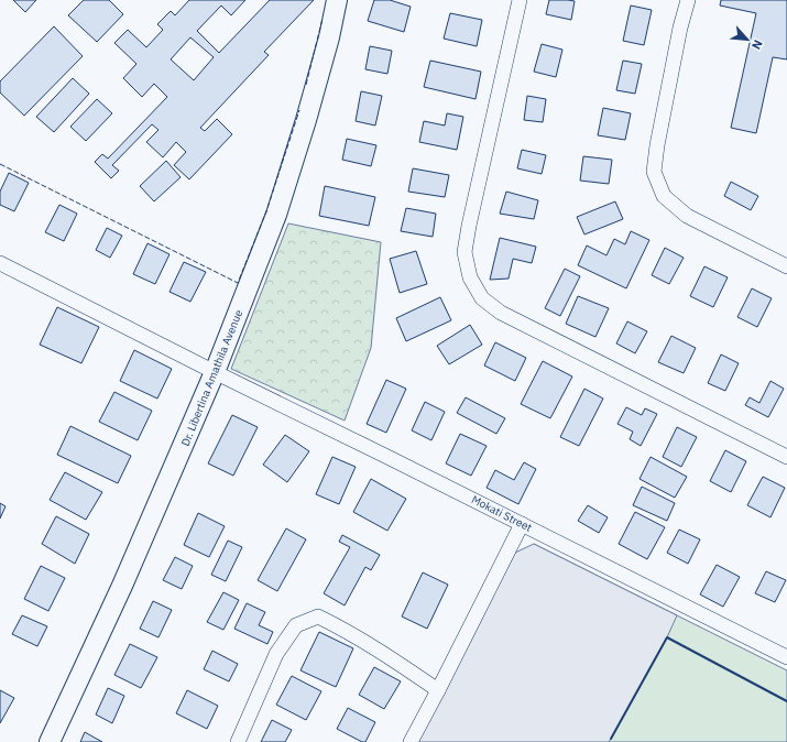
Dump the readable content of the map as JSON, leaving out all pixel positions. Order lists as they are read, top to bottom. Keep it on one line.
{"streets":{"street":["Dr. Libertina Amathila Avenue","Mokati Street"]},"crossings":[["Dr. Libertina Amathila Avenue","Mokati Street"]],"north":"bottom right"}
